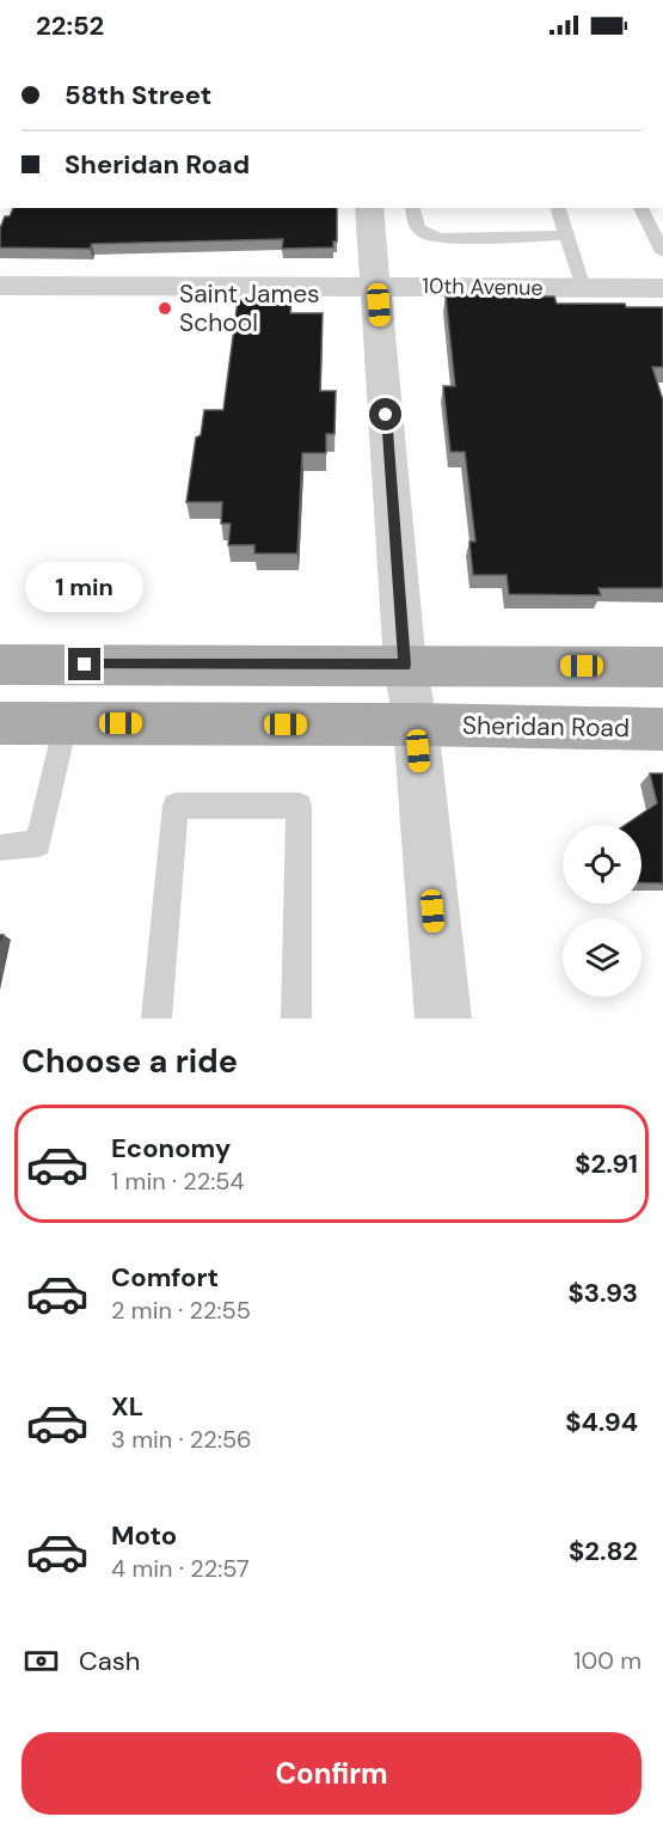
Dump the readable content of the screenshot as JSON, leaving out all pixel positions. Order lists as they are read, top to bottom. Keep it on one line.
{"streets":{"main road":["Sheridan Road"],"street":["10th Avenue"]},"places":["Saint James School"],"page":{"status":"22:52","banner":["58th Street","Sheridan Road"],"bubble":"1 min","heading":"Choose a ride","list":[{"name":"Economy","note":"1 min · 22:54","value":"$2.91"},{"name":"Comfort","note":"2 min · 22:55","value":"$3.93"},{"name":"XL","note":"3 min · 22:56","value":"$4.94"},{"name":"Moto","note":"4 min · 22:57","value":"$2.82"}],"pay":["Cash","100 m"],"buttons":"Confirm"}}
